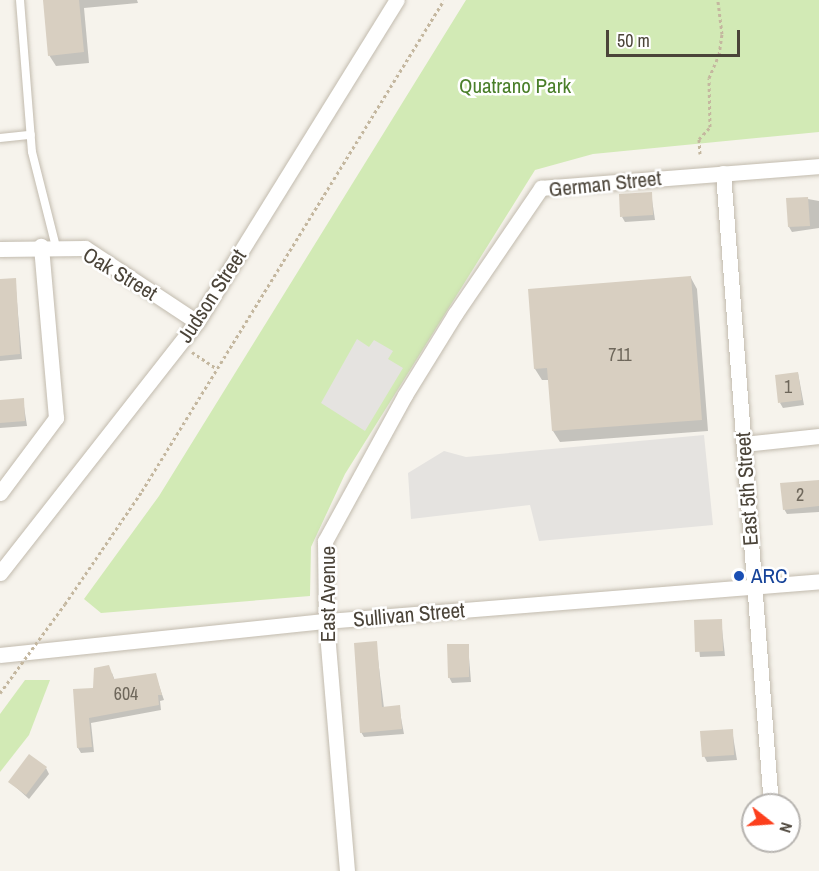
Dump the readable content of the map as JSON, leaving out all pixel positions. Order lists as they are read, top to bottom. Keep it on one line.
{"streets":{"street":["German Street","Oak Street","Judson Street","East 5th Street","East Avenue","Sullivan Street"]},"crossings":[["German Street","East 5th Street"],["German Street","East Avenue"],["Oak Street","Judson Street"],["East 5th Street","Sullivan Street"],["East Avenue","Sullivan Street"]],"parks":["Quatrano Park"],"places":["ARC"],"house_numbers":["711","1","2","604"],"scale_bar":"50 m","north":"right"}
